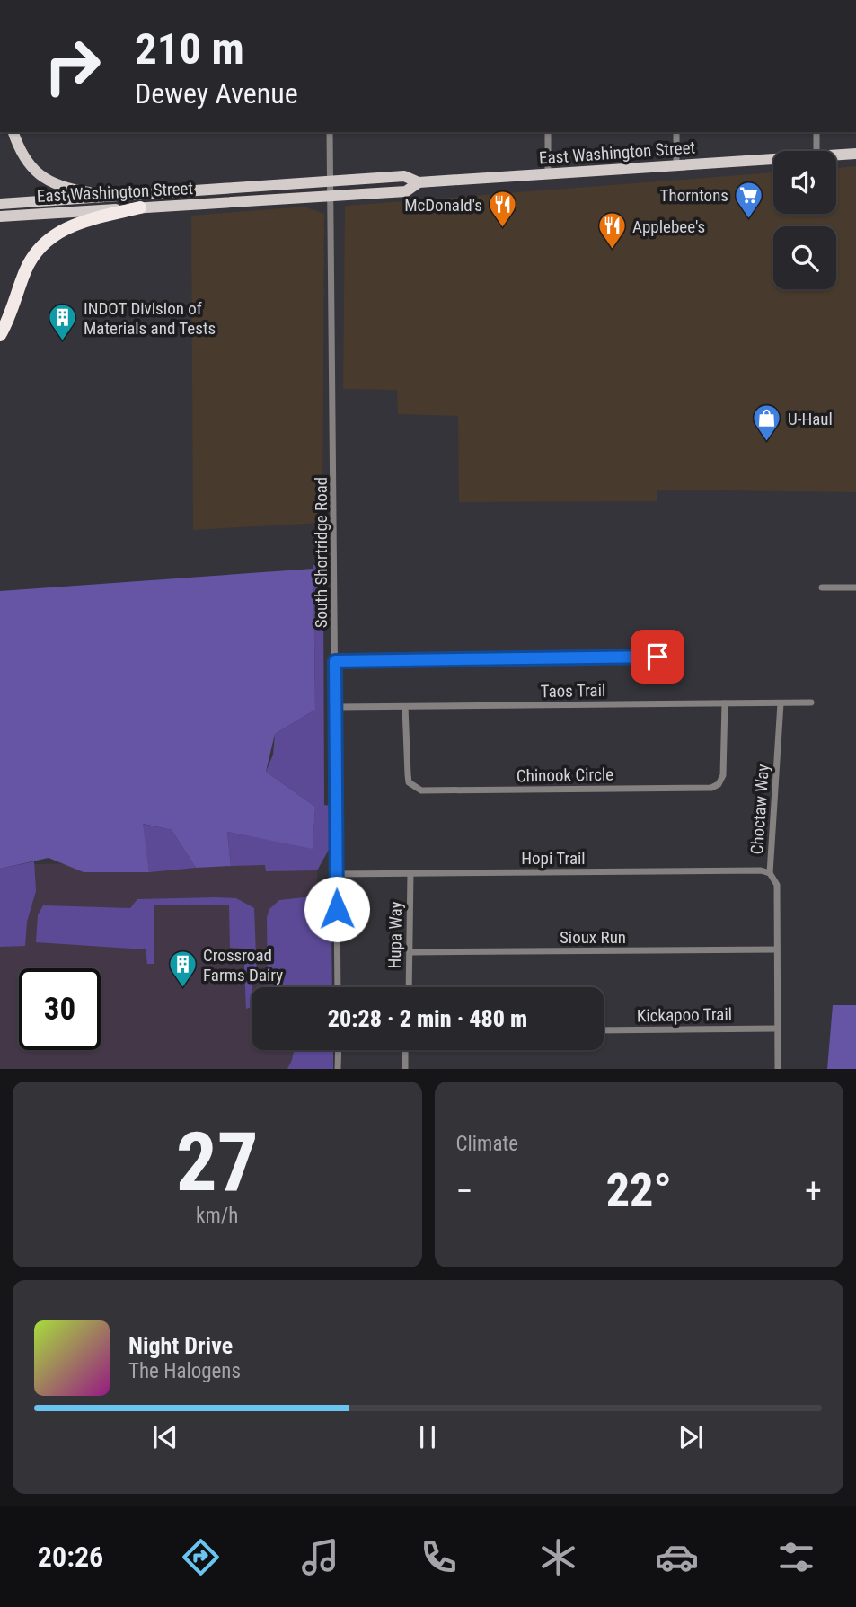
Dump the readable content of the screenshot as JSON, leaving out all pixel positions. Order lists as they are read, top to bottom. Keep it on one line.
{"streets":{"main road":["East Washington Street"],"street":["South Shortridge Road","Taos Trail","Chinook Circle","Choctaw Way","Hopi Trail","Hupa Way","Sioux Run","Kickapoo Trail"]},"crossings":[["East Washington Street","South Shortridge Road"],["South Shortridge Road","Taos Trail"],["South Shortridge Road","Hopi Trail"],["Taos Trail","Chinook Circle"],["Taos Trail","Choctaw Way"],["Choctaw Way","Hopi Trail"],["Choctaw Way","Sioux Run"],["Choctaw Way","Kickapoo Trail"],["Hopi Trail","Hupa Way"],["Hupa Way","Sioux Run"]],"places":{"supermarket":["Thorntons"],"restaurant":["McDonald's","Applebee's"],"building":["INDOT Division of Materials and Tests","Crossroad Farms Dairy"],"shop":["U-Haul"]},"page":{"turn":["210 m","Dewey Avenue"],"limit":"30","trip":"20:28 · 2 min · 480 m","tile":[["27","km/h"],"Climate"],"heat":["−","22°","+"],"song":["Night Drive","The Halogens"],"tabs":"20:26"}}
